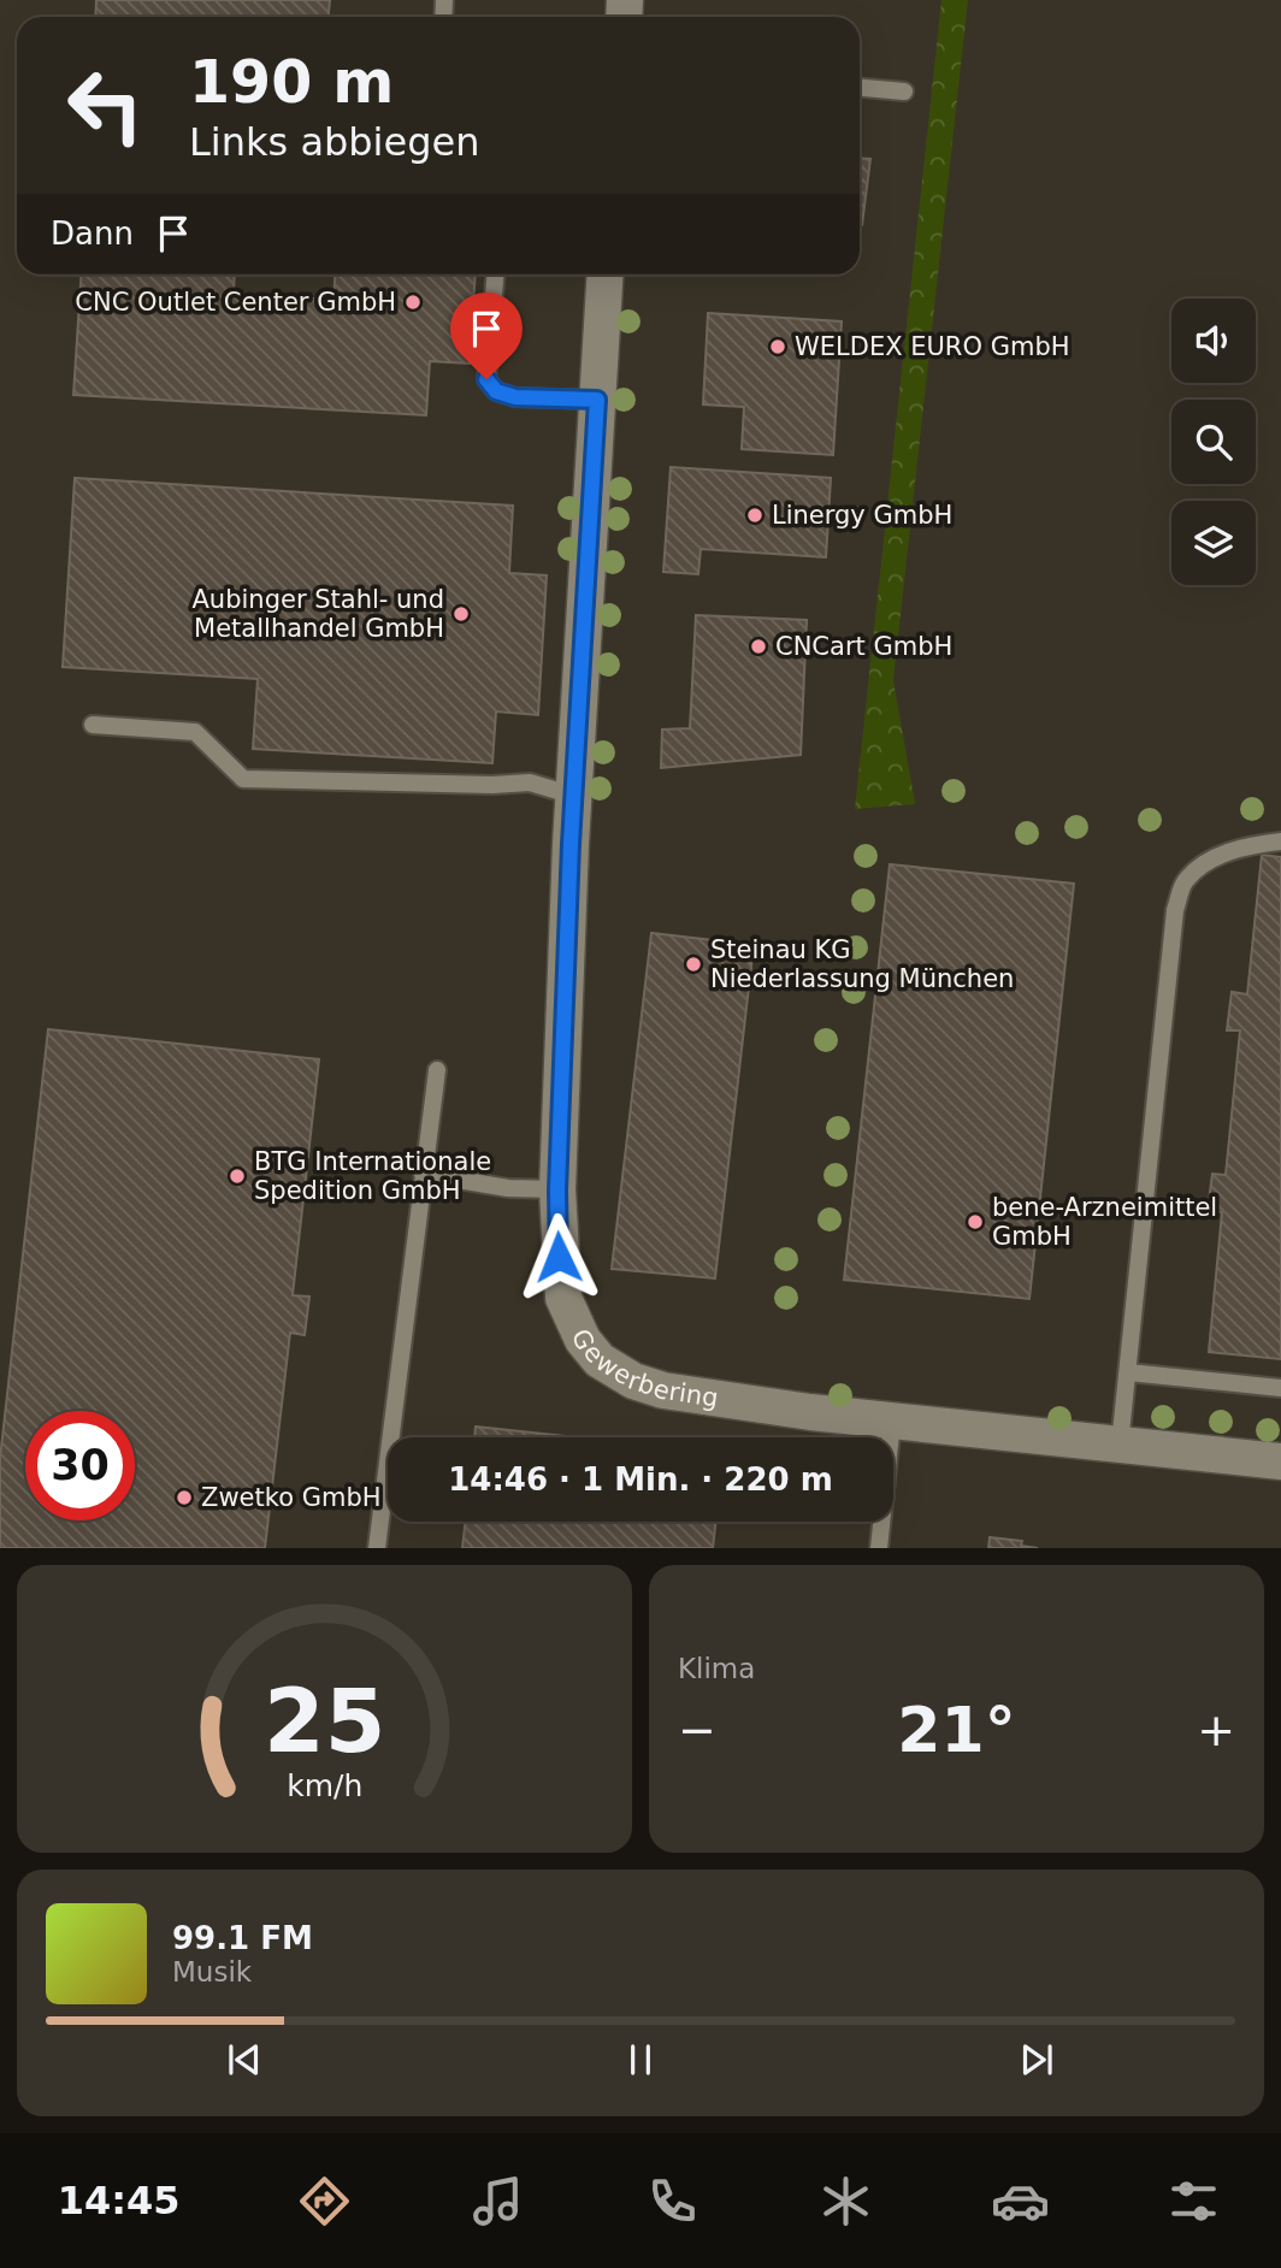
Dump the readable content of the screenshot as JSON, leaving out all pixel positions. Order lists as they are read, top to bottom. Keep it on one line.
{"streets":{"street":["Gewerbering"]},"places":["CNC Outlet Center GmbH","WELDEX EURO GmbH","Linergy GmbH","Aubinger Stahl- und Metallhandel GmbH","CNCart GmbH","Steinau KG Niederlassung München","BTG Internationale Spedition GmbH","bene-Arzneimittel GmbH","Zwetko GmbH"],"page":{"turn":["190 m","Links abbiegen"],"then":"Dann","limit":"30","trip":"14:46 · 1 Min. · 220 m","tile":"Klima","heat":["−","21°","+"],"song":["99.1 FM","Musik"],"tabs":"14:45","gauge":["25","km/h"]}}
